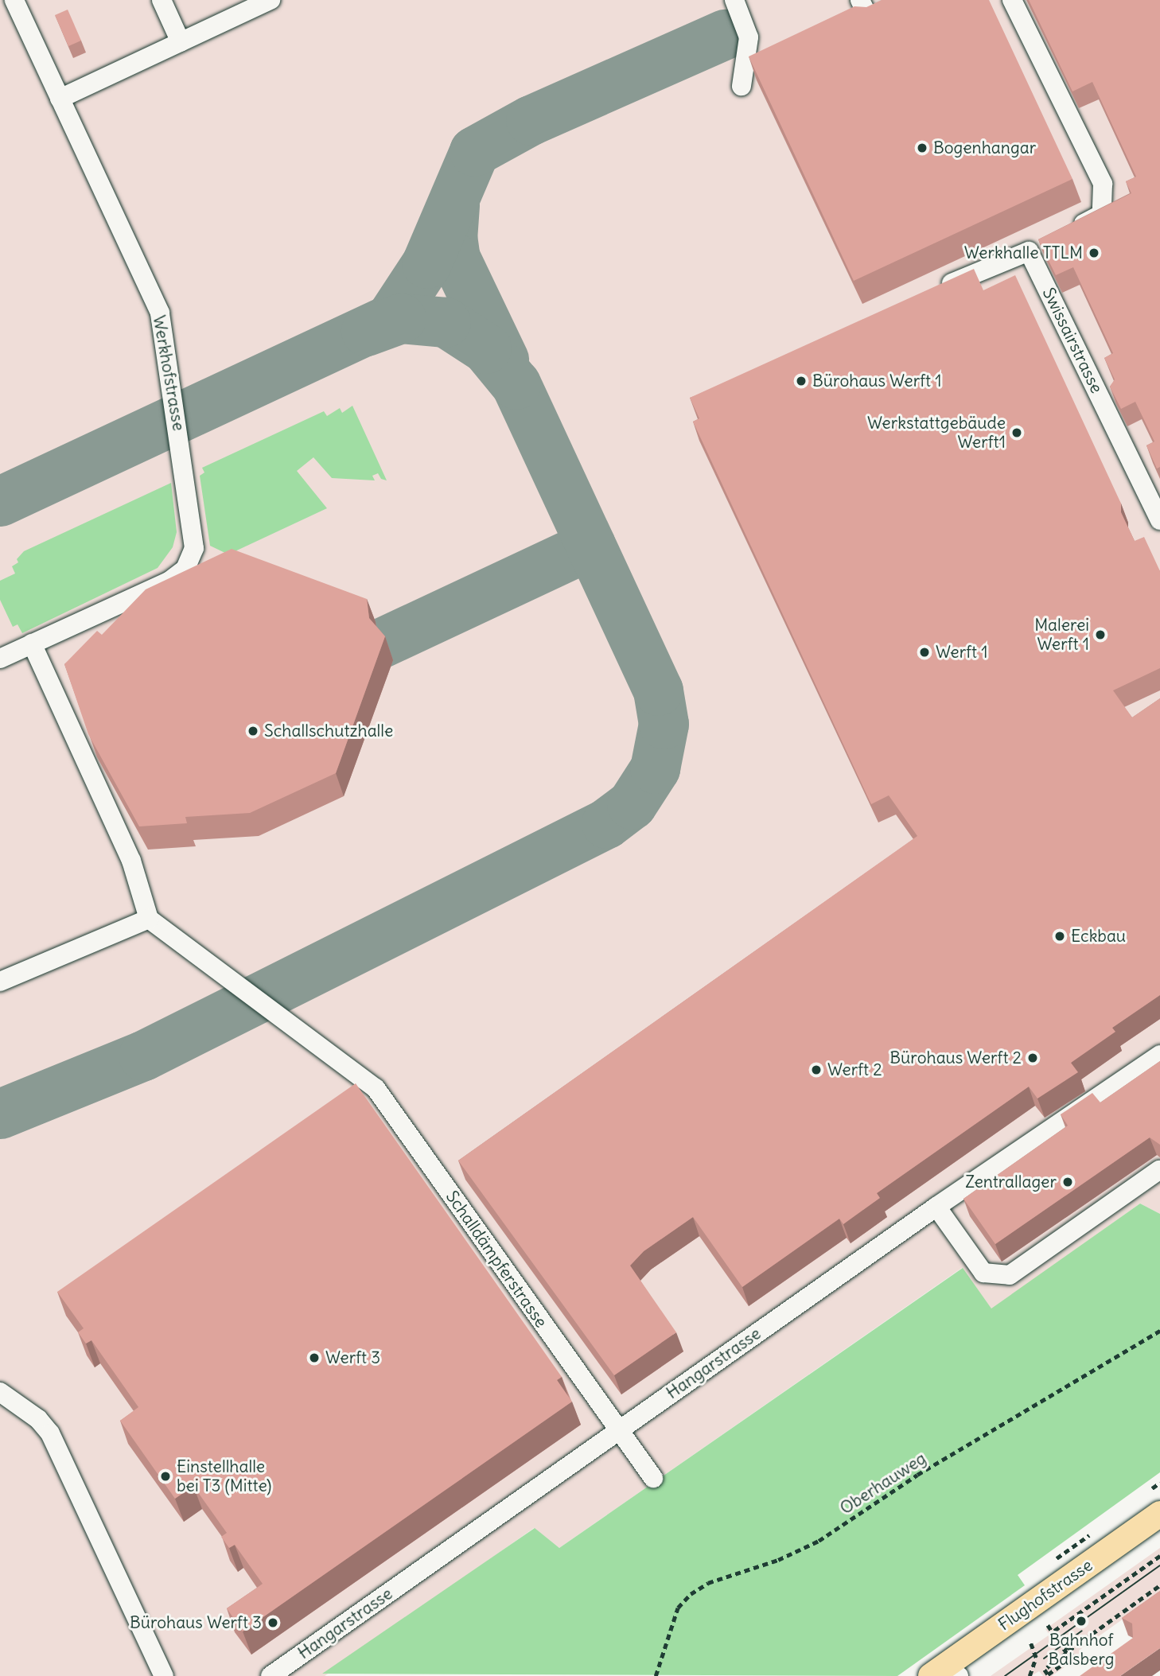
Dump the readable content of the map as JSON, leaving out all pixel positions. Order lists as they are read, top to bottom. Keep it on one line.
{"streets":{"main road":["Flughofstrasse"],"lane":["Swissairstrasse","Werkhofstrasse","Schalldämpferstrasse","Hangarstrasse"],"path":["Oberhauweg"]},"crossings":[["Schalldämpferstrasse","Hangarstrasse"]],"places":["Bogenhangar","Werkhalle TTLM","Bürohaus Werft 1","Werkstattgebäude Werft1","Malerei Werft 1","Werft 1","Schallschutzhalle","Eckbau","Bürohaus Werft 2","Werft 2","Zentrallager","Werft 3","Einstellhalle bei T3 (Mitte)","Bahnhof Balsberg","Bürohaus Werft 3"]}
